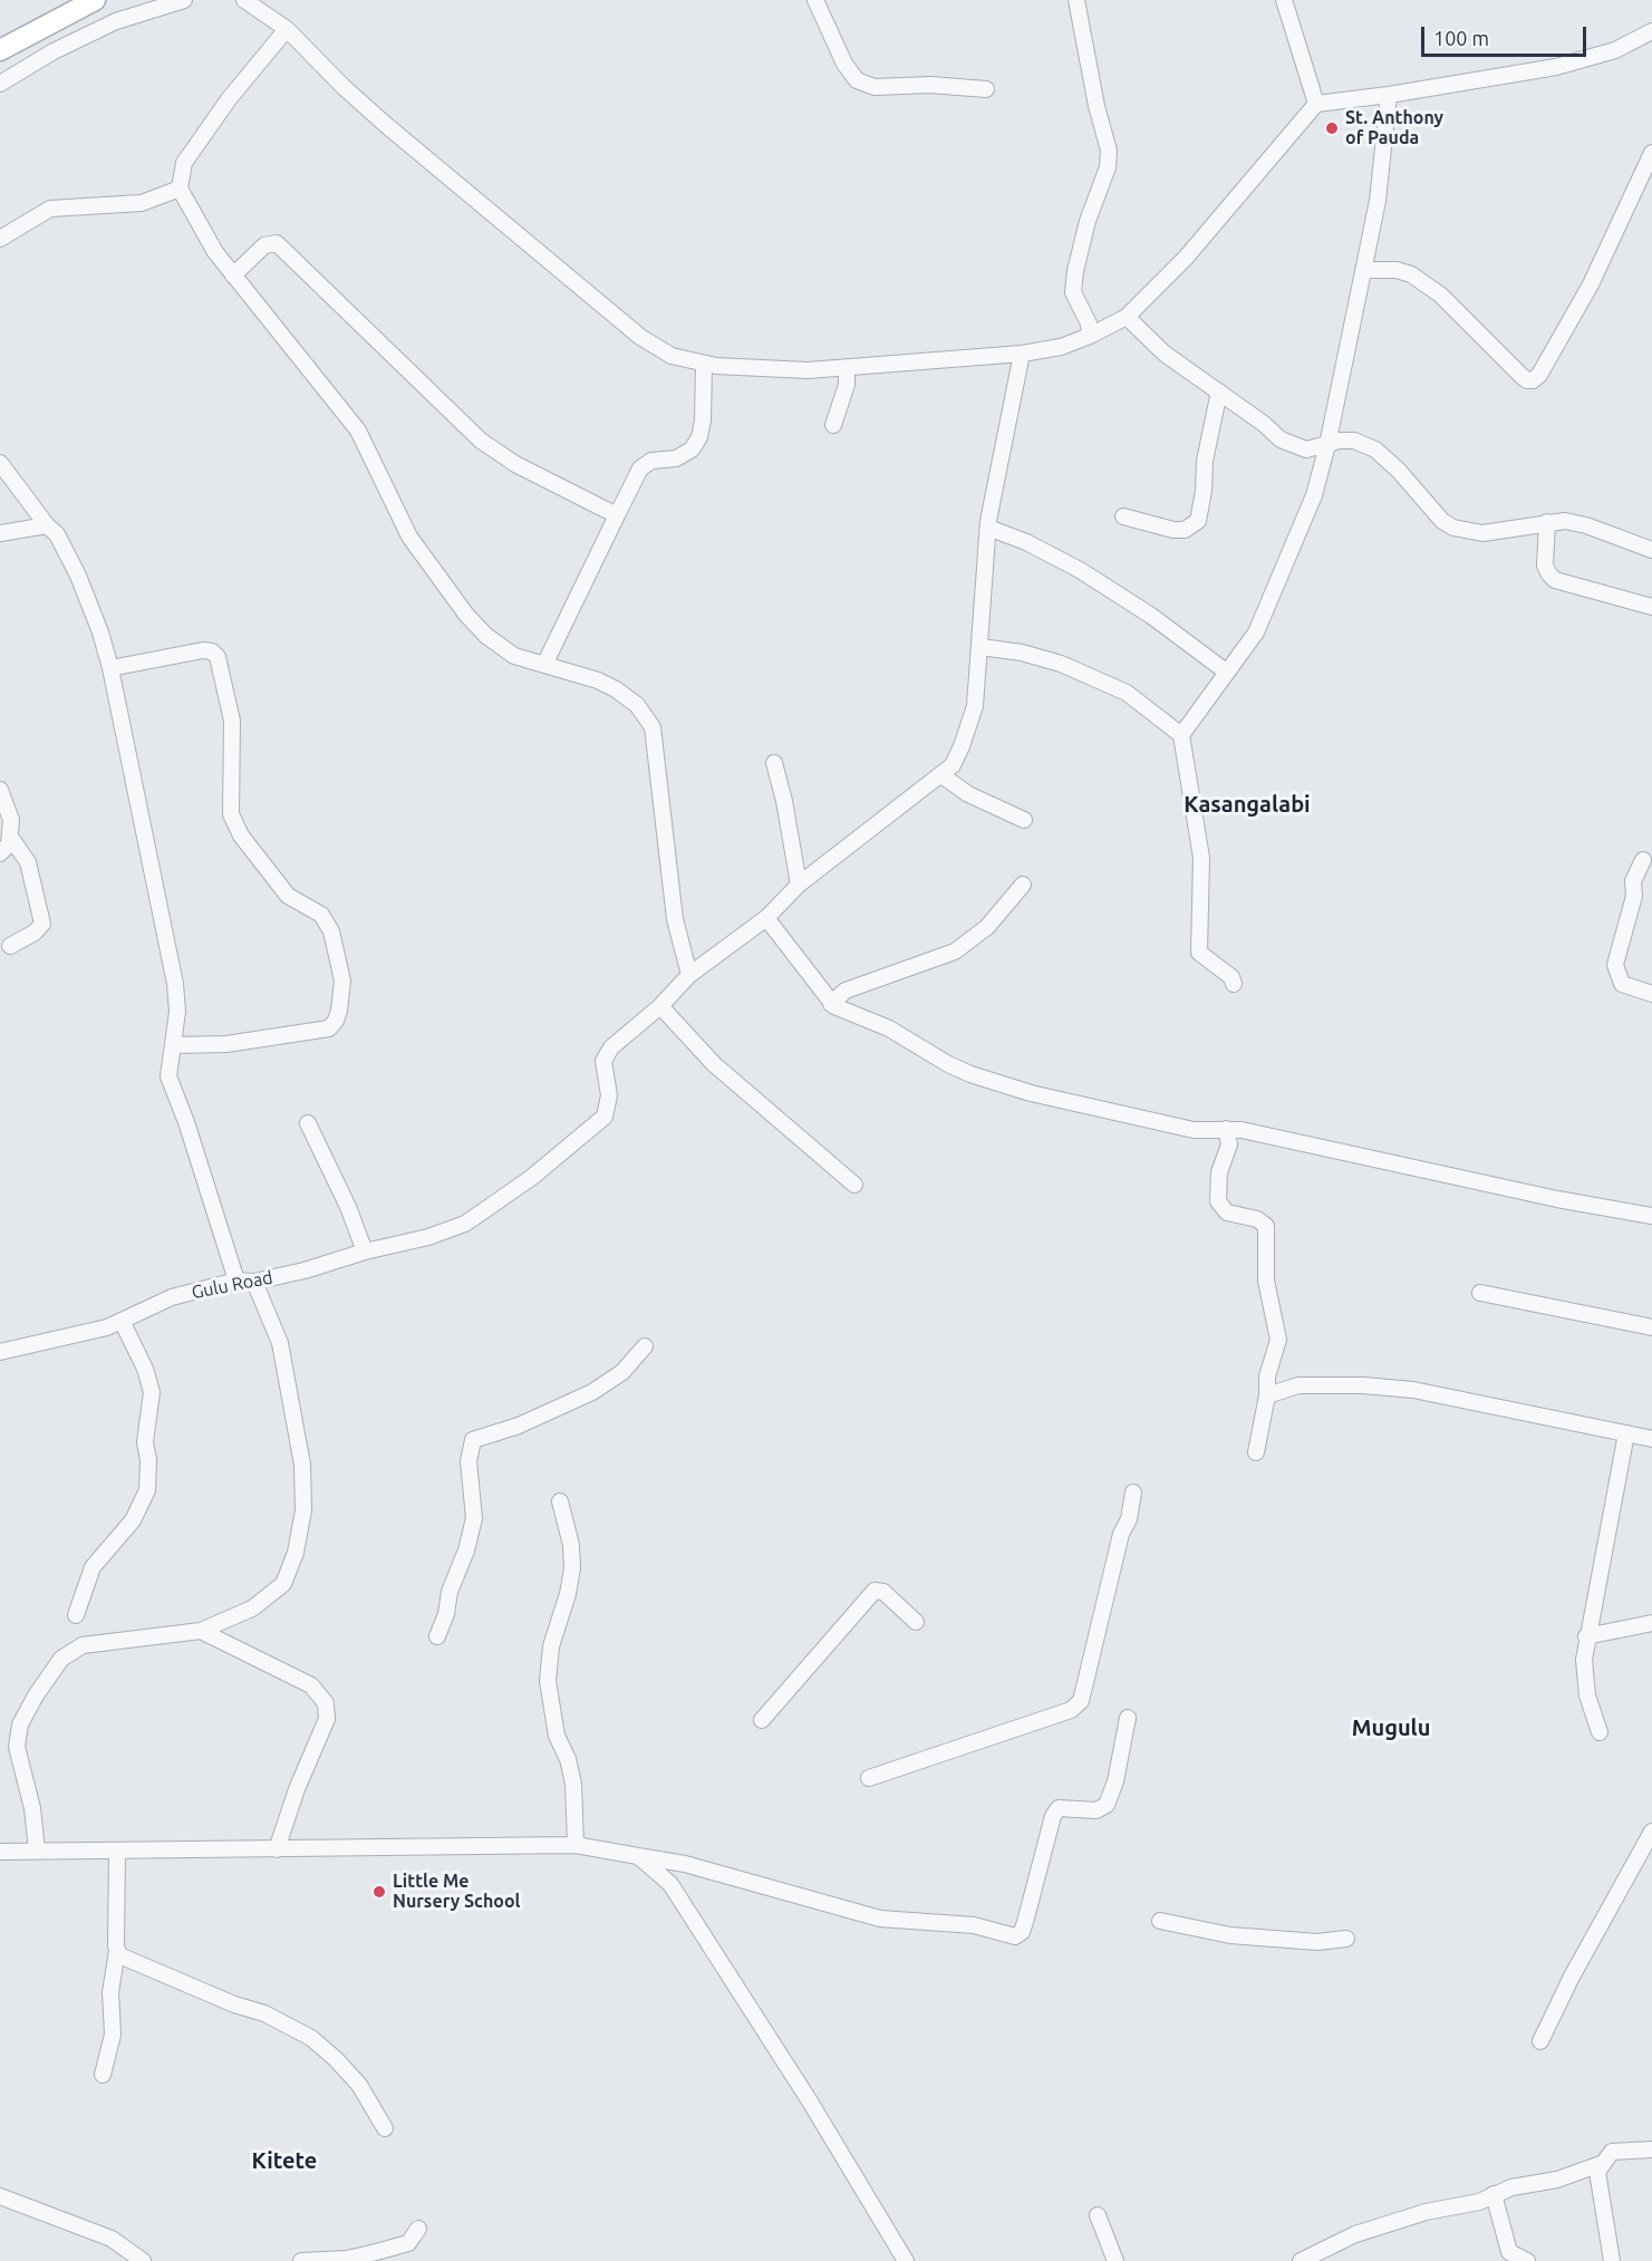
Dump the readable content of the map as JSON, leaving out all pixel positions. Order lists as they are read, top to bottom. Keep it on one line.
{"streets":{"street":["Gulu Road"]},"districts":["Kasangalabi","Mugulu","Kitete"],"places":["St. Anthony of Pauda","Little Me Nursery School"],"scale_bar":"100 m"}
